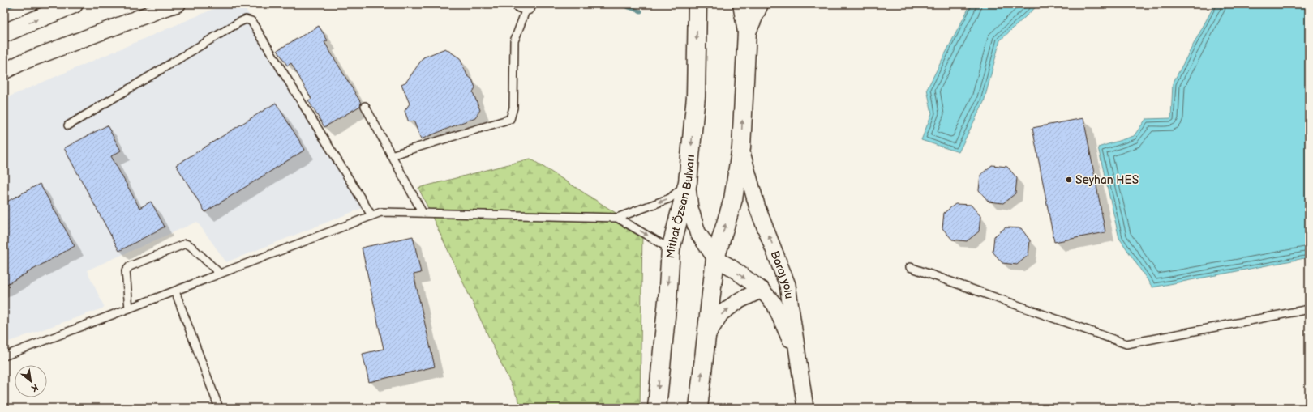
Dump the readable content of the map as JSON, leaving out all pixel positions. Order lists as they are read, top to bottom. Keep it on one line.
{"streets":{"main road":["Mithat Özsan Bulvarı"],"street":["Baraj yolu"]},"places":["Seyhan HES"],"north":"bottom right"}
